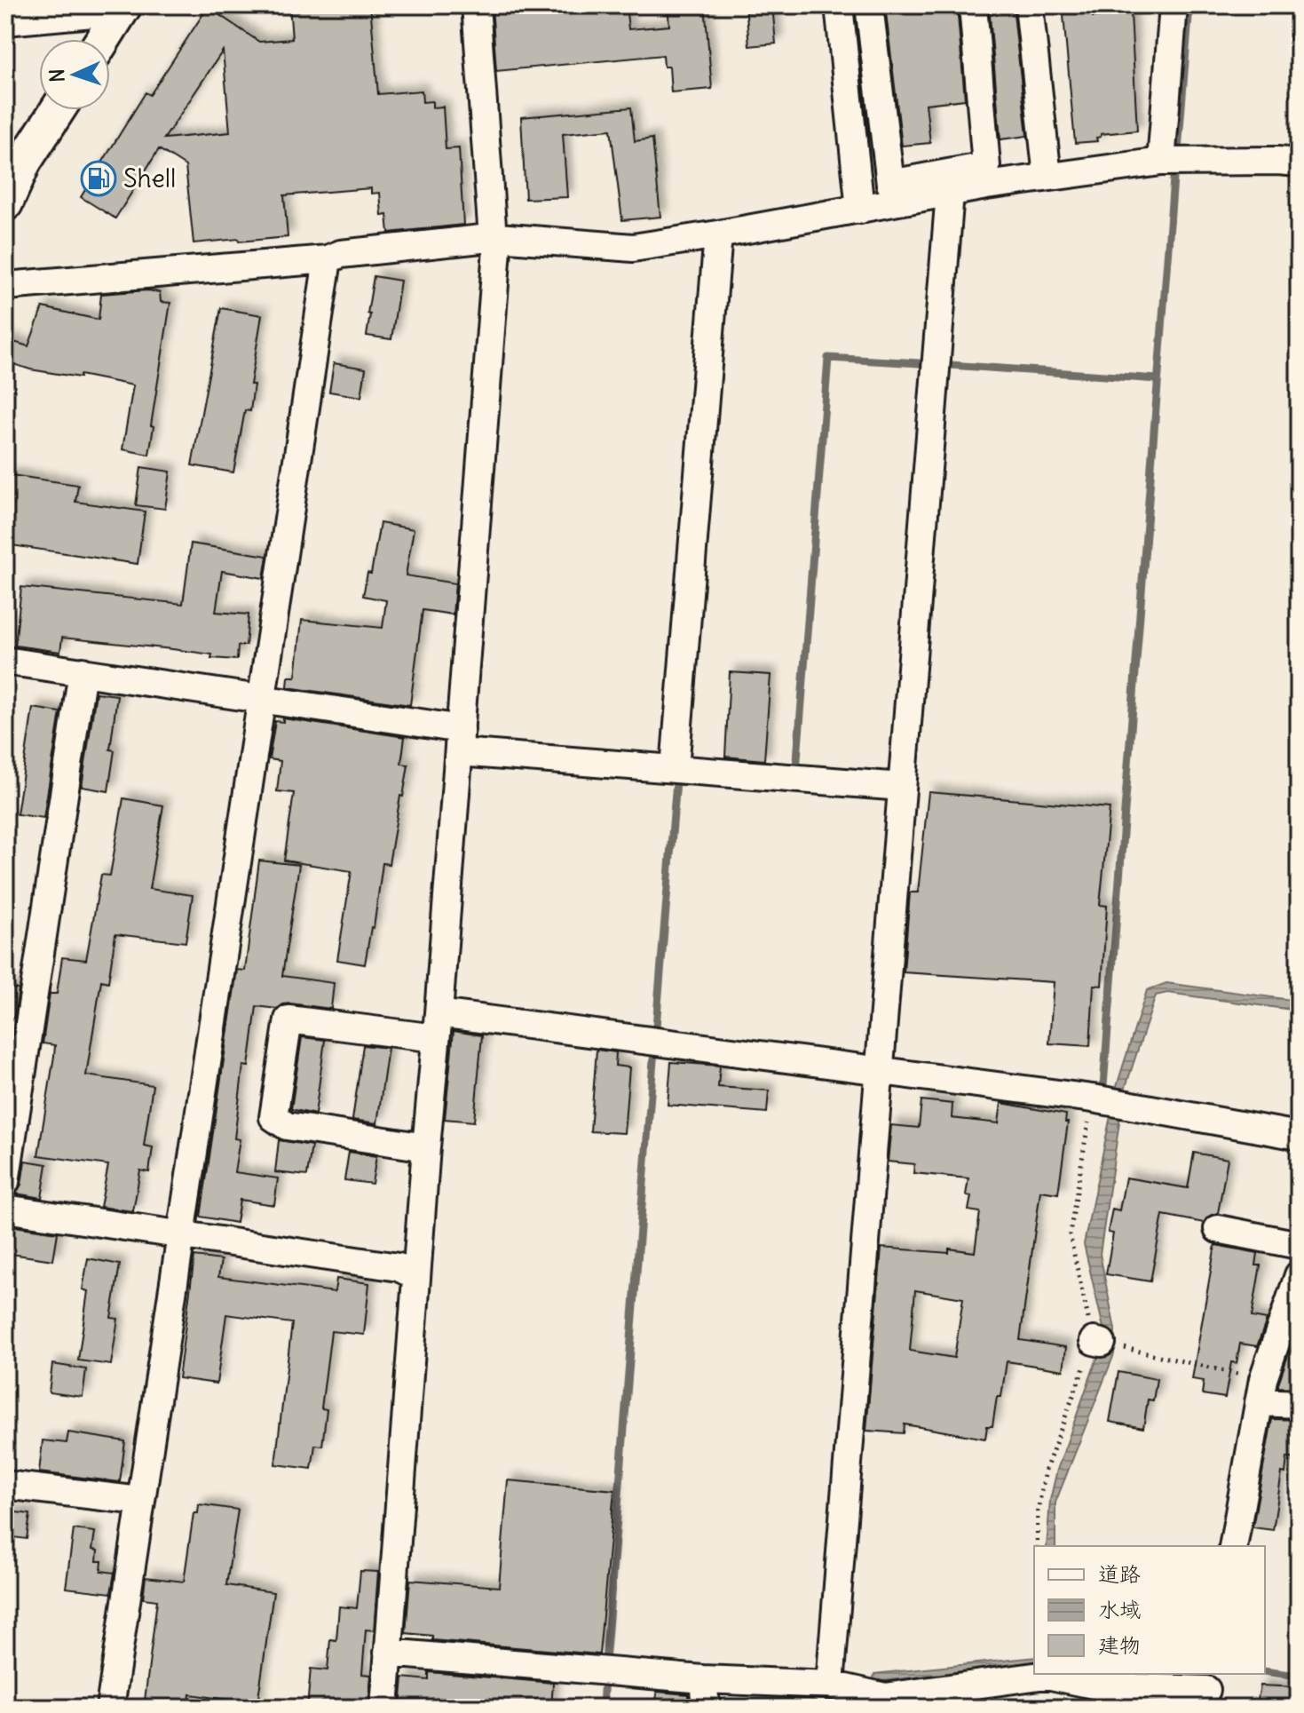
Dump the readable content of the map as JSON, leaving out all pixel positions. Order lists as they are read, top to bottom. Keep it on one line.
{"places":{"fuel station":["Shell"]},"legend":["道路","水域","建物"],"north":"left"}
